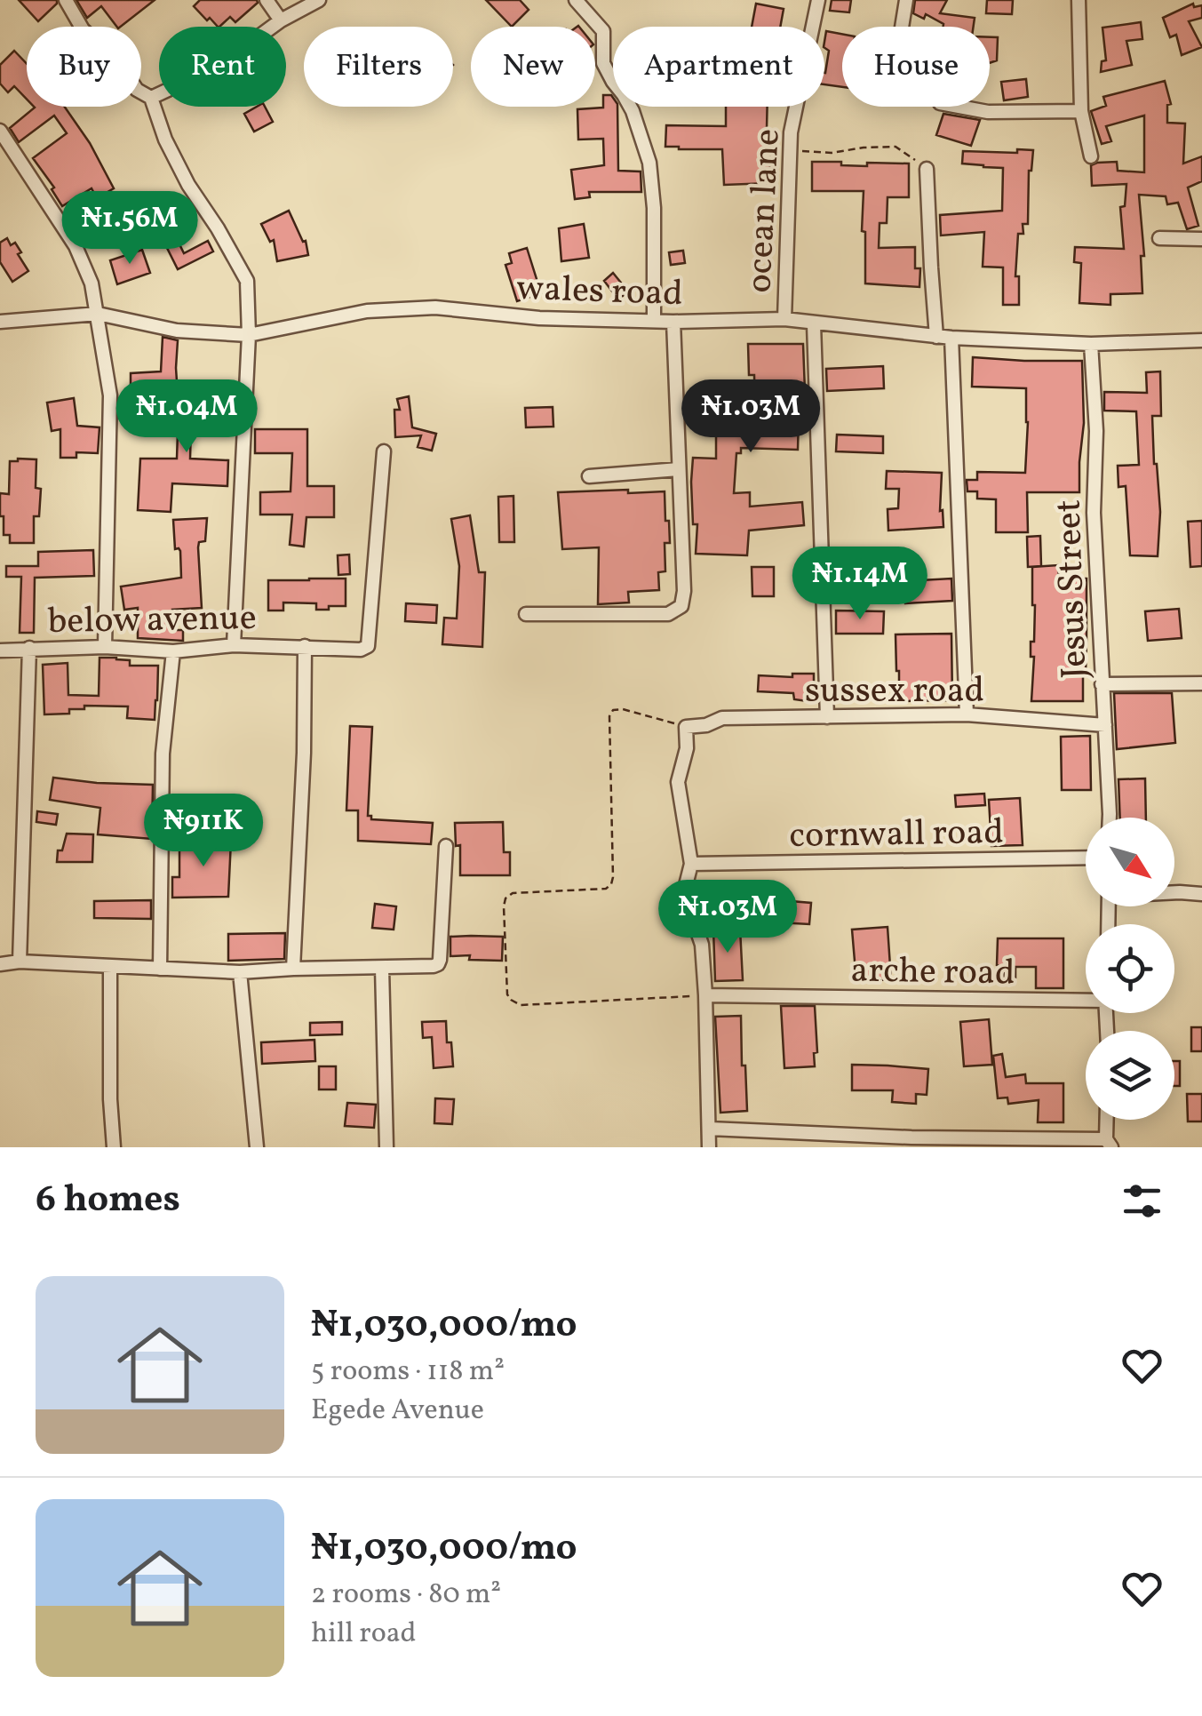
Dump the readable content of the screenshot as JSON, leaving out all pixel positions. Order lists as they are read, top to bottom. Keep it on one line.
{"streets":{"street":["ocean lane","wales road","Jesus Street","below avenue","sussex road","cornwall road","arche road"]},"crossings":[["ocean lane","wales road"],["wales road","Jesus Street"],["Jesus Street","sussex road"]],"north":"bottom right","page":{"chip":["Buy","Rent","Filters","New","Apartment","House"],"price":["₦1.56M","₦1.04M","₦1.03M","₦1.14M","₦911K","₦1.03M"],"heading":"6 homes","list":[{"name":"₦1,030,000/mo","note":"5 rooms · 118 m² · Egede Avenue"},{"name":"₦1,030,000/mo","note":"2 rooms · 80 m² · hill road"}]}}
